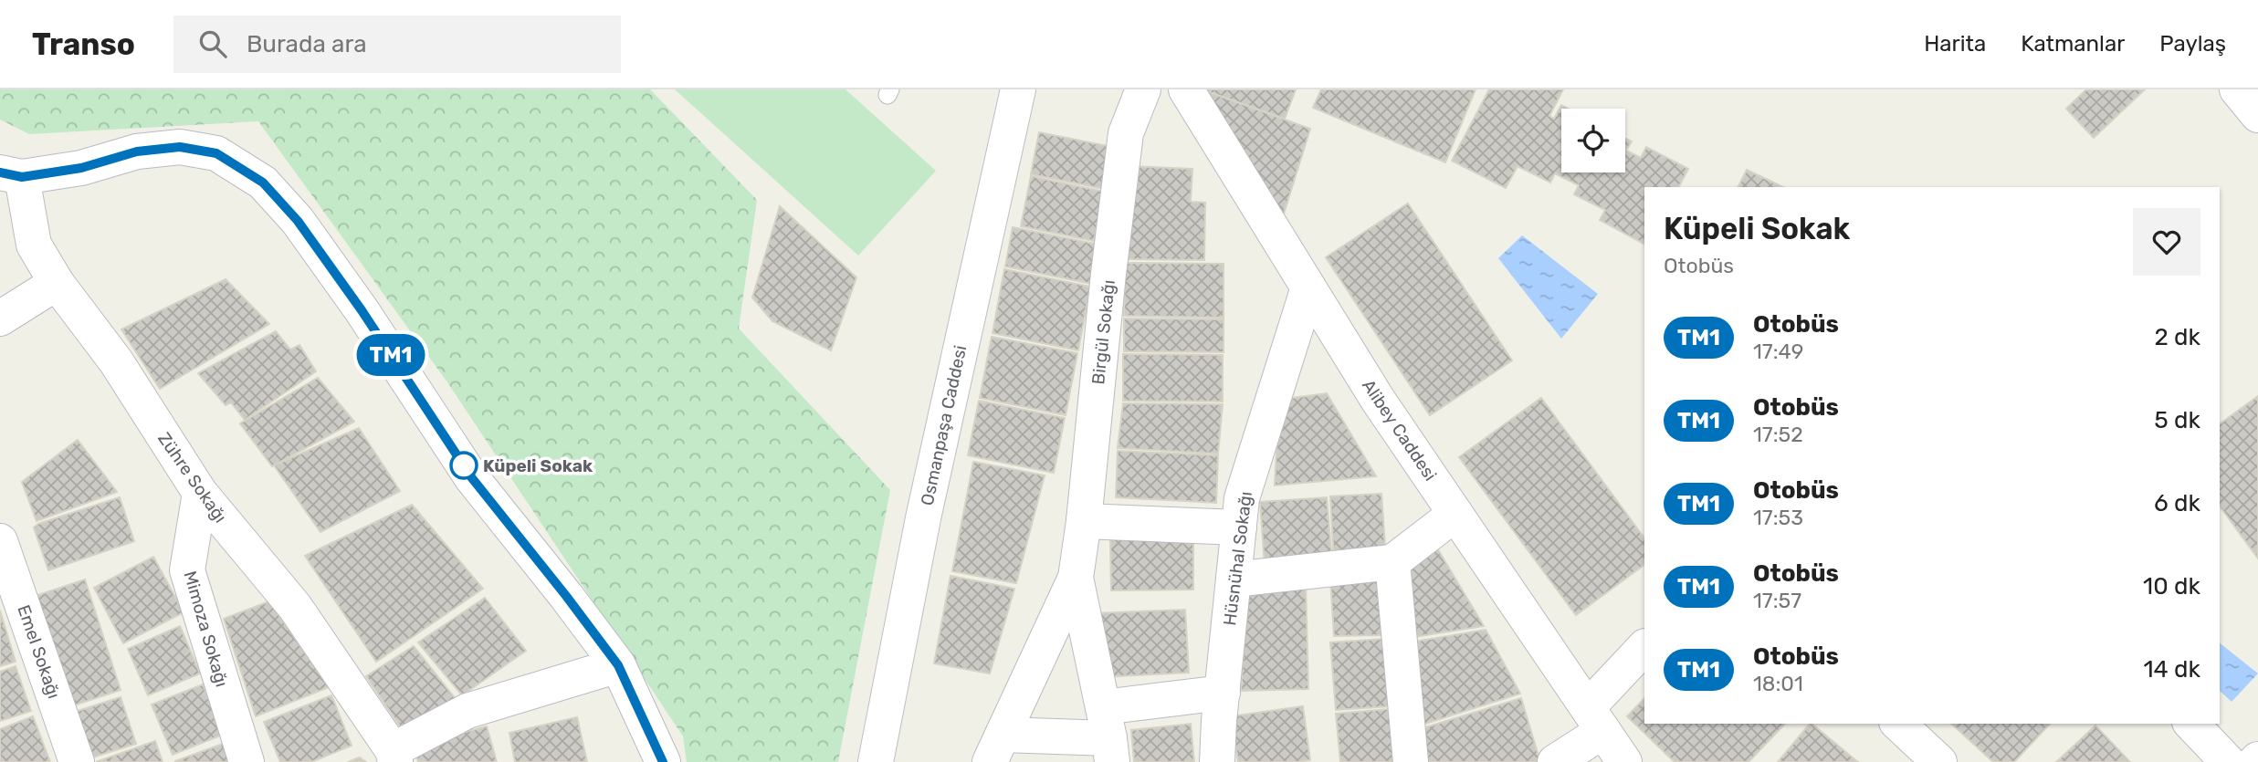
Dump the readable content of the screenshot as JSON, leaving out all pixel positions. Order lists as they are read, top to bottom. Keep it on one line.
{"streets":{"street":["Birgül Sokağı","Osmanpaşa Caddesi","Alibey Caddesi","Zühre Sokağı","Hüsnühal Sokağı","Mimoza Sokağı","Emel Sokağı"]},"crossings":[["Alibey Caddesi","Hüsnühal Sokağı"],["Zühre Sokağı","Mimoza Sokağı"]],"places":["Küpeli Sokak"],"lines":["bus line TM1"],"page":{"header":"Transo","search":"Burada ara","nav":["Harita","Katmanlar","Paylaş"],"on_map":"TM1","heading":["Küpeli Sokak","Otobüs"],"list":[{"mark":"TM1","name":"Otobüs","note":"17:49","value":"2 dk"},{"mark":"TM1","name":"Otobüs","note":"17:52","value":"5 dk"},{"mark":"TM1","name":"Otobüs","note":"17:53","value":"6 dk"},{"mark":"TM1","name":"Otobüs","note":"17:57","value":"10 dk"},{"mark":"TM1","name":"Otobüs","note":"18:01","value":"14 dk"}]}}
